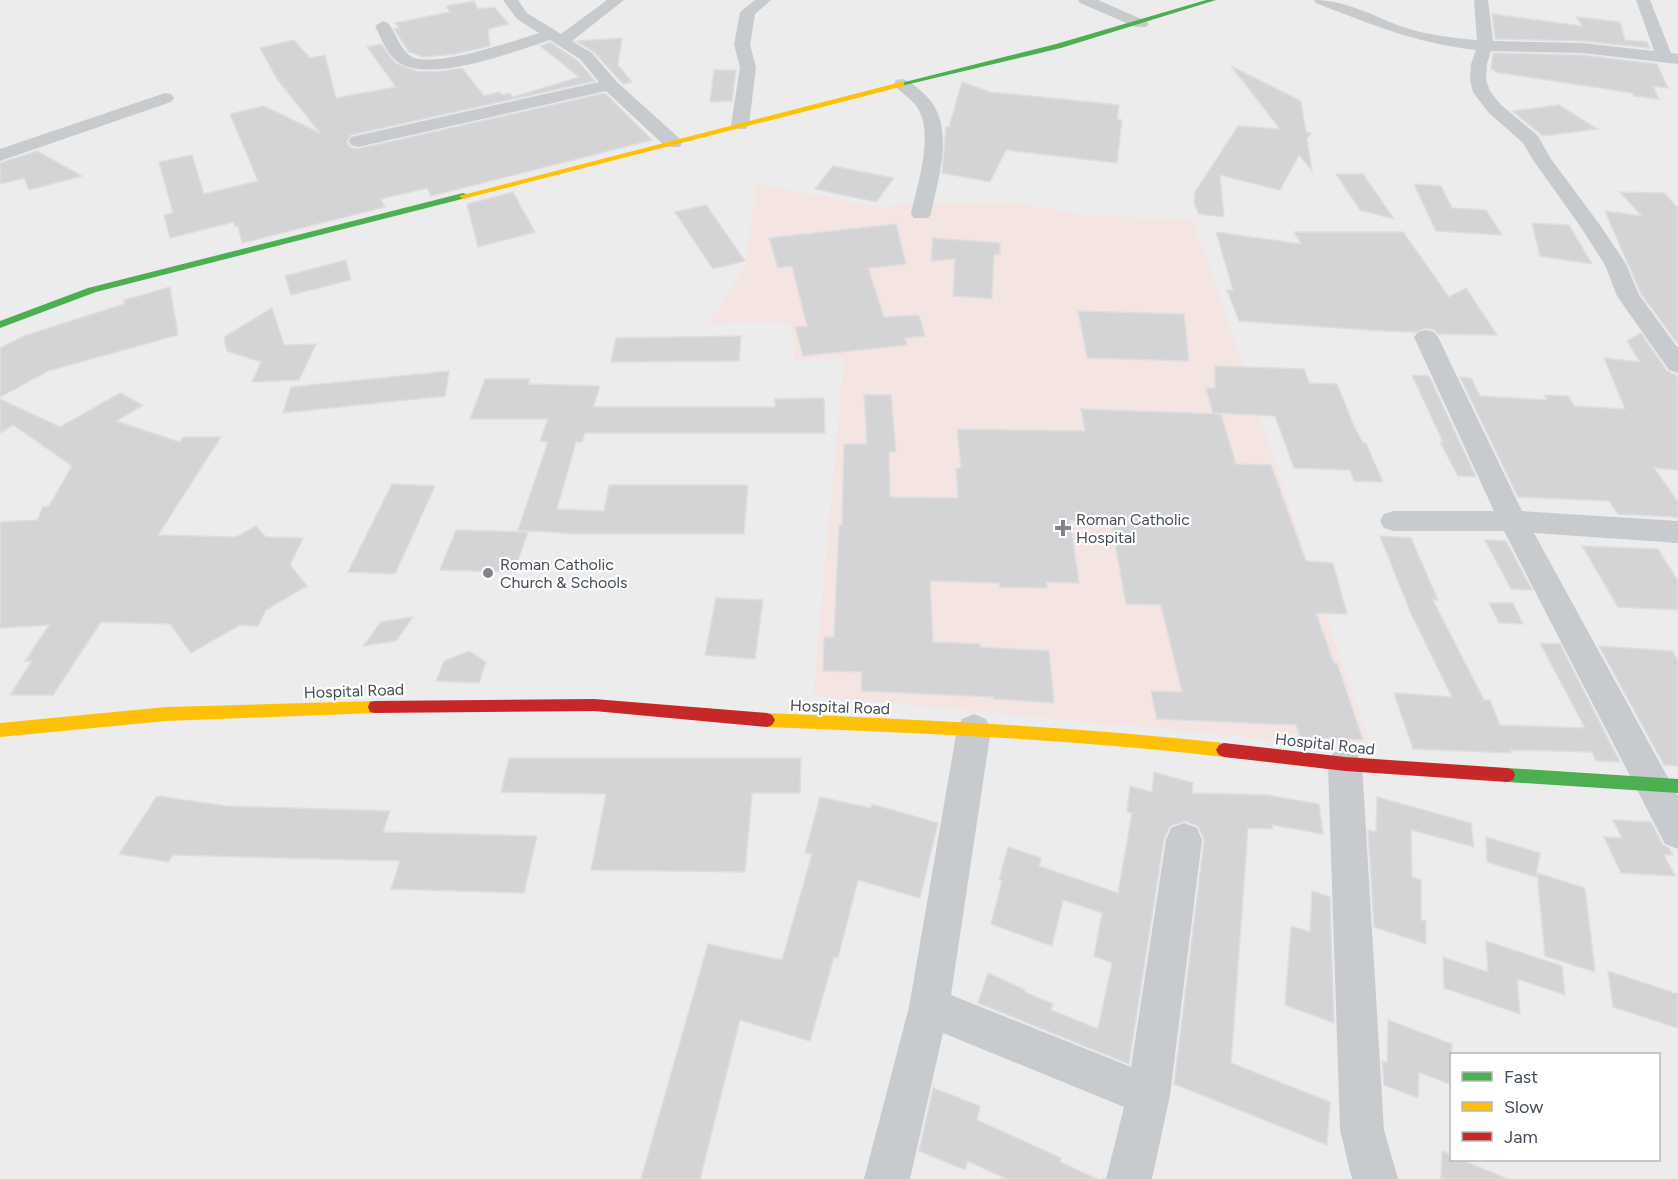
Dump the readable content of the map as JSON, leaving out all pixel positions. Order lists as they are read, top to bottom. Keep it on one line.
{"streets":{"street":["Hospital Road"]},"places":{"health":["Roman Catholic Hospital"],"other":["Roman Catholic Church & Schools"]},"legend":["Fast","Slow","Jam"]}
